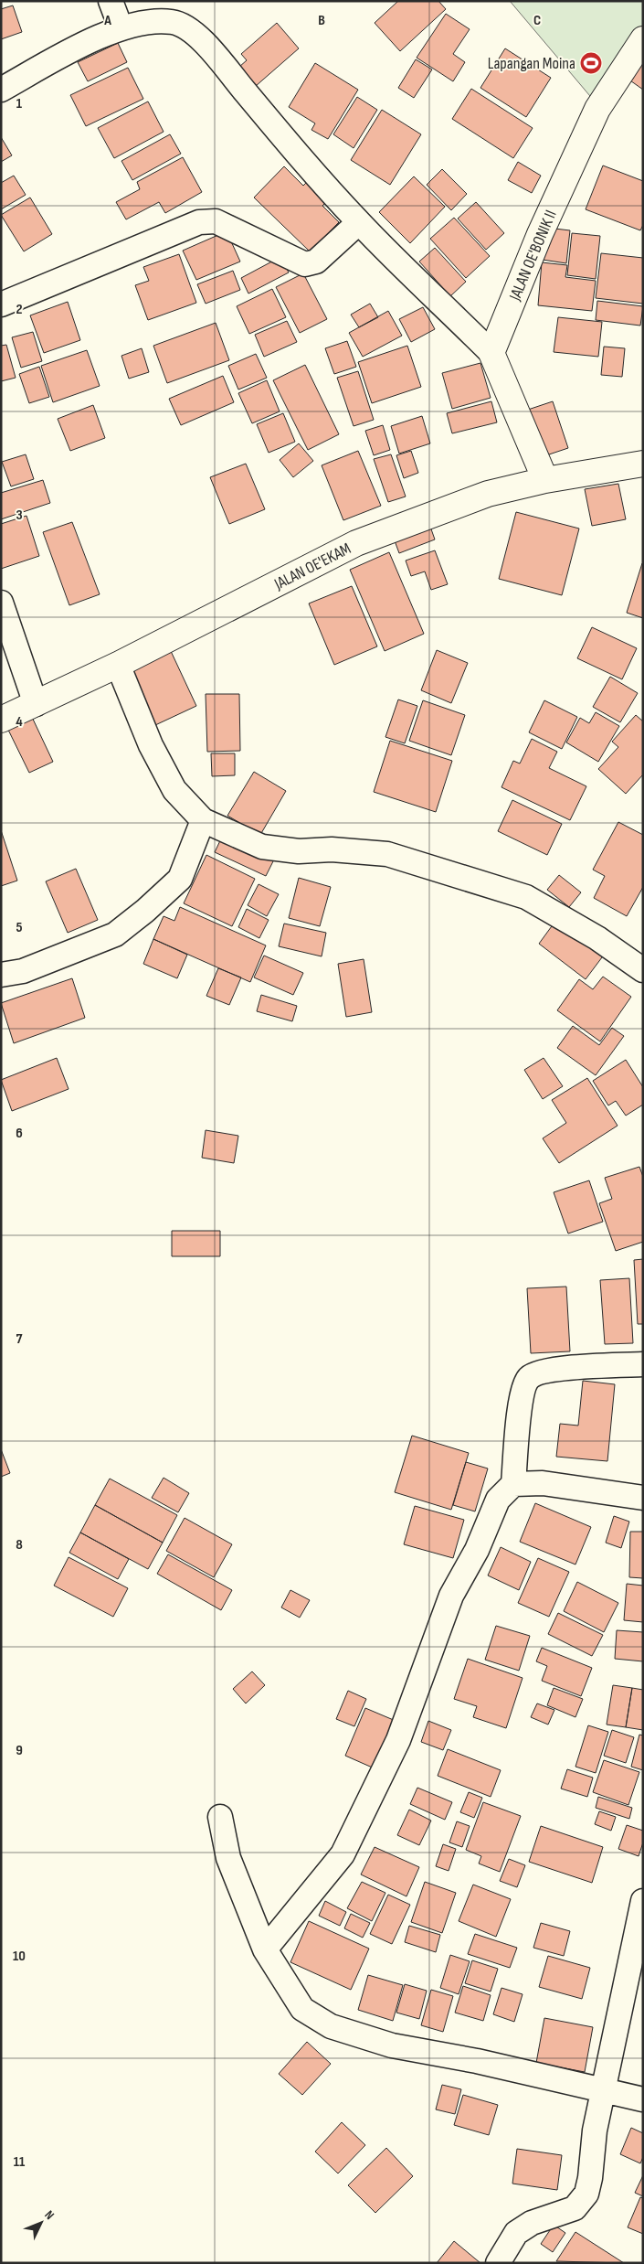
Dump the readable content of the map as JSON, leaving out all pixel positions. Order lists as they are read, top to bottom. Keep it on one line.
{"streets":{"street":["JALAN OE'BONIK II","JALAN OE'EKAM"]},"places":{"sports":["Lapangan Moina"]},"north":"top right","grid":{"columns":["A","B","C"],"rows":["1","2","3","4","5","6","7","8","9","10","11"]}}
